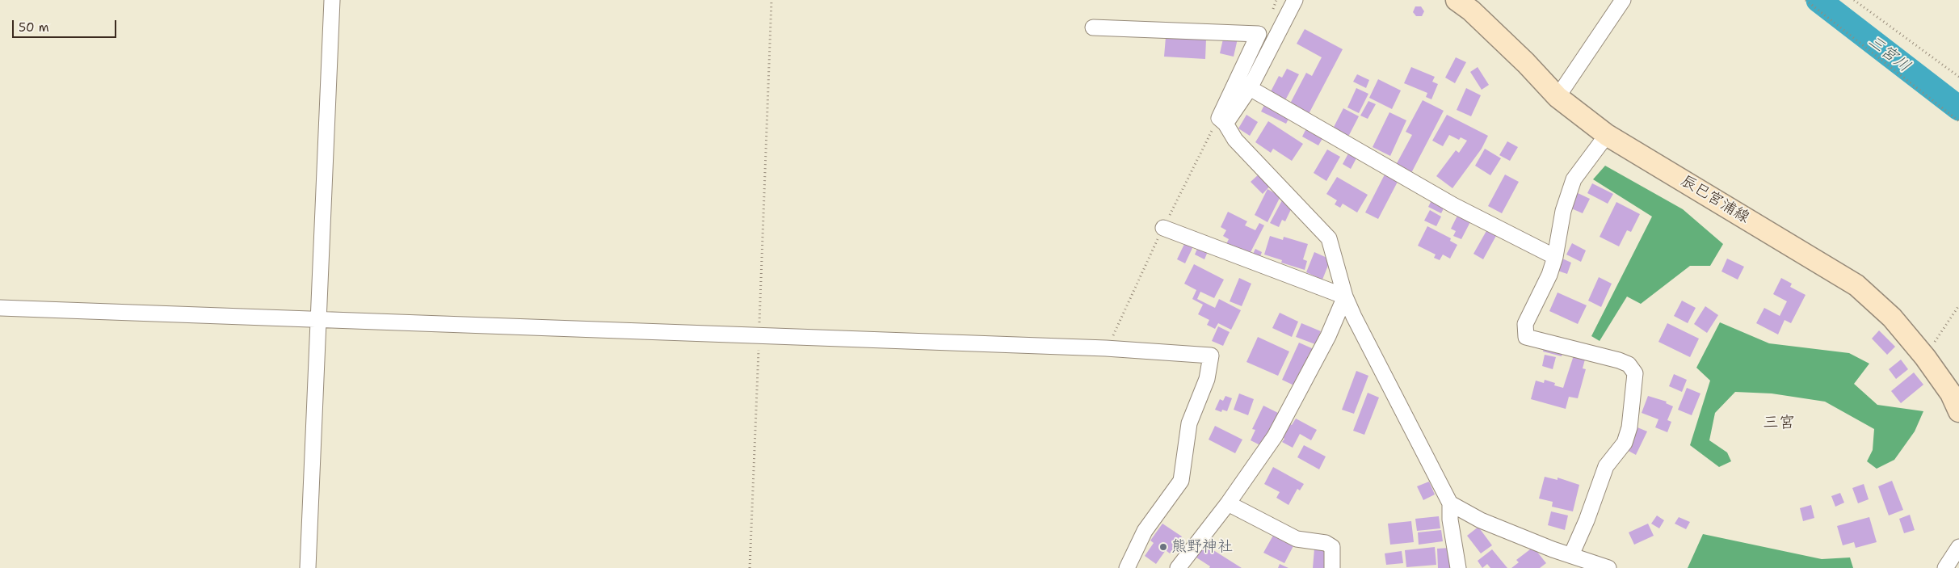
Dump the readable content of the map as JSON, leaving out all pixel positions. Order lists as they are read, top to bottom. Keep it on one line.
{"streets":{"main road":["辰巳宮浦線"]},"districts":["三宮"],"water":["三宮川"],"places":["熊野神社"],"scale_bar":"50 m"}
